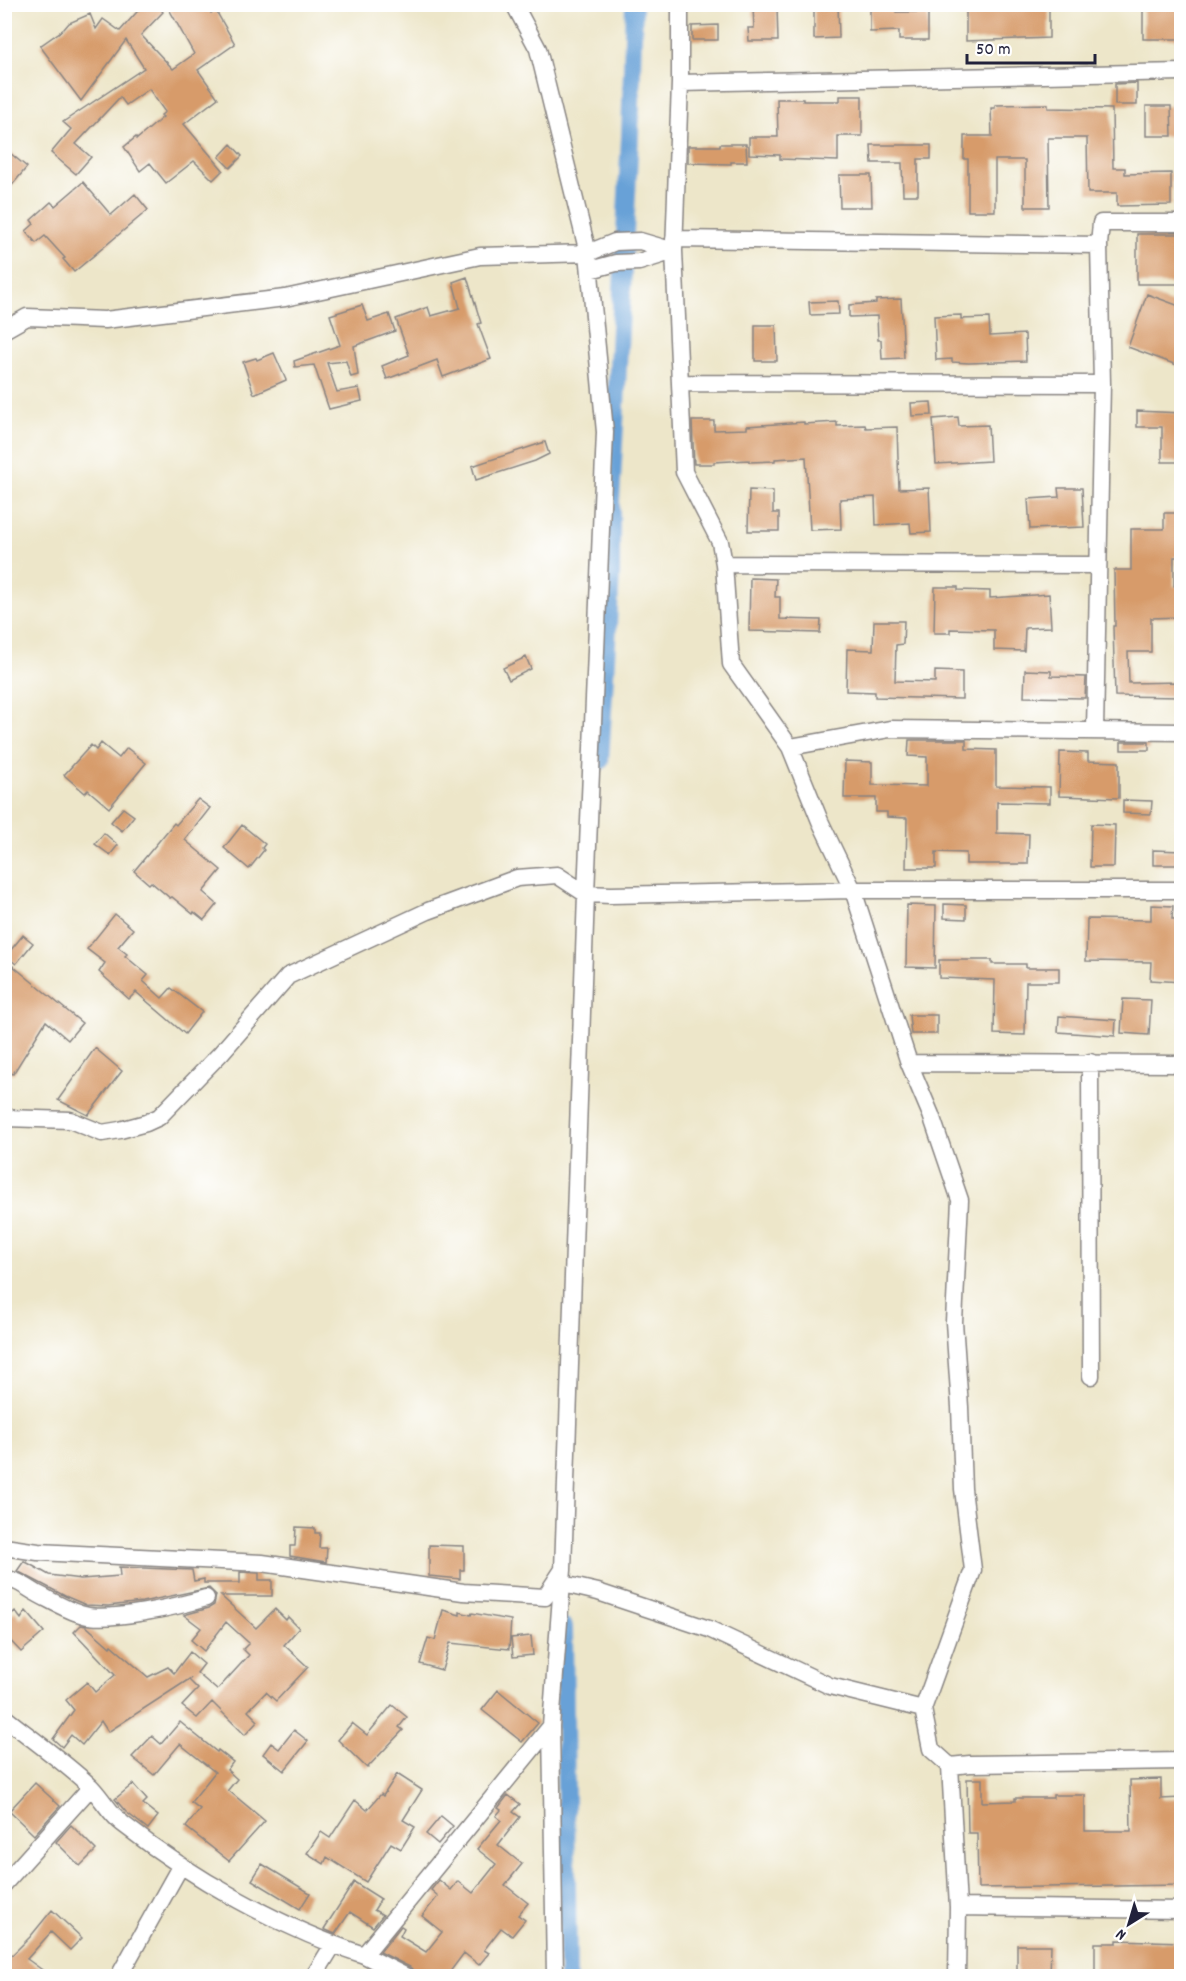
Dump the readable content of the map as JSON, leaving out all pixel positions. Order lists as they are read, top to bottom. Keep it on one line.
{"scale_bar":"50 m","north":"bottom left"}
